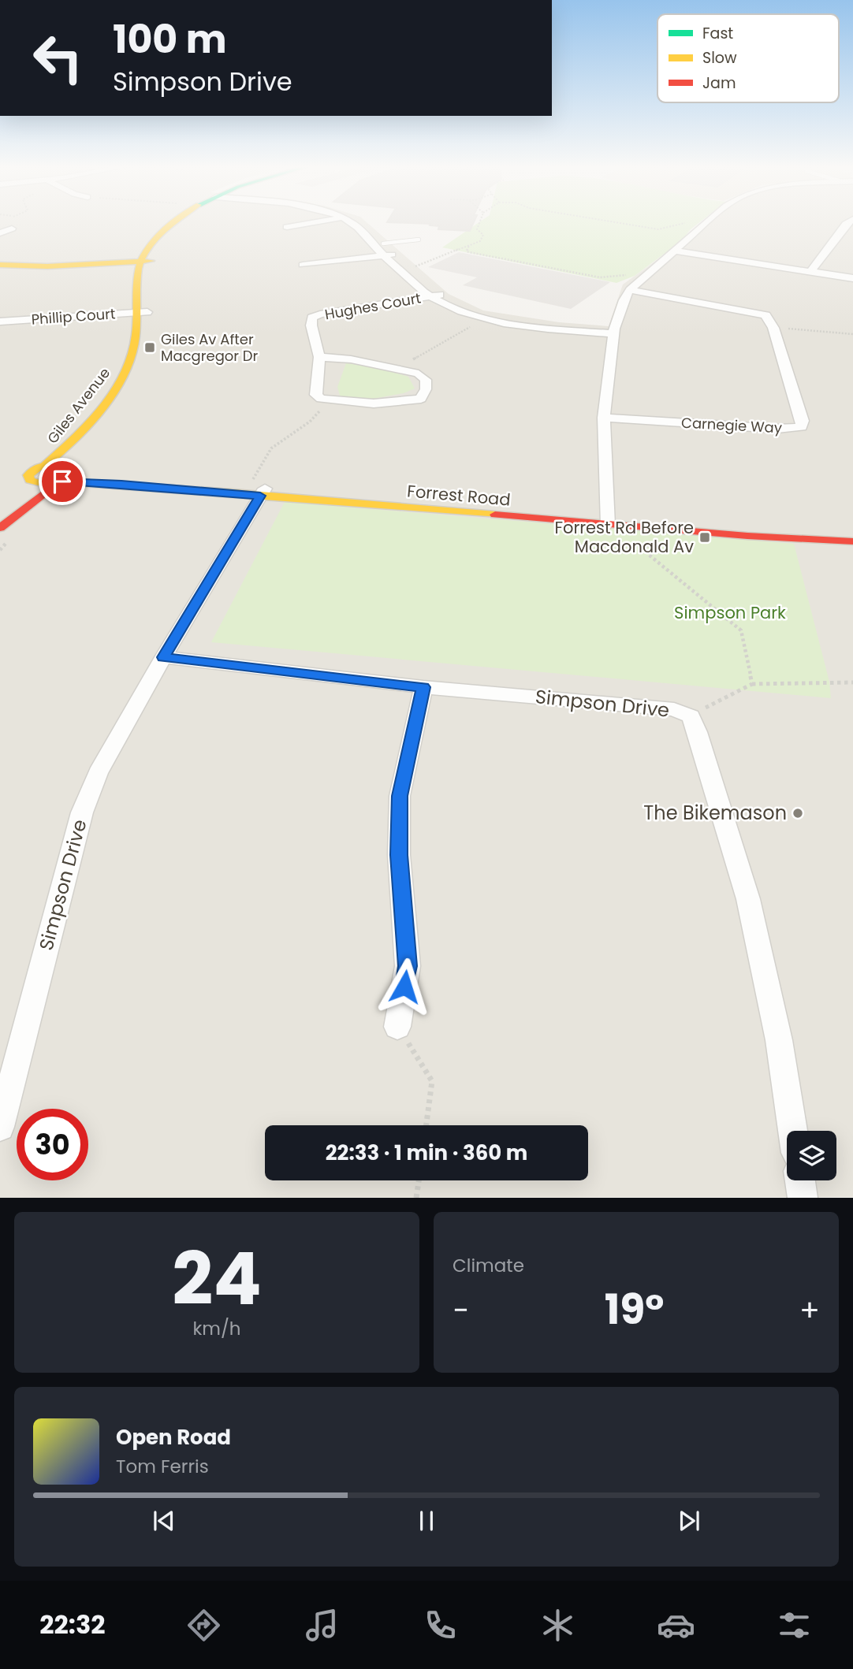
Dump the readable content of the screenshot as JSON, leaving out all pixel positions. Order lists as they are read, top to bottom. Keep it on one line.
{"streets":{"street":["Hughes Court","Phillip Court","Giles Avenue","Carnegie Way","Forrest Road","Simpson Drive"]},"crossings":[["Phillip Court","Giles Avenue"],["Giles Avenue","Forrest Road"],["Forrest Road","Simpson Drive"]],"parks":["Simpson Park"],"places":{"transit":["Giles Av After Macgregor Dr","Forrest Rd Before Macdonald Av"],"other":["The Bikemason"]},"legend":["Fast","Slow","Jam"],"page":{"turn":["100 m","Simpson Drive"],"limit":"30","trip":"22:33 · 1 min · 360 m","tile":[["24","km/h"],"Climate"],"heat":["−","19°","+"],"song":["Open Road","Tom Ferris"],"tabs":"22:32"}}
